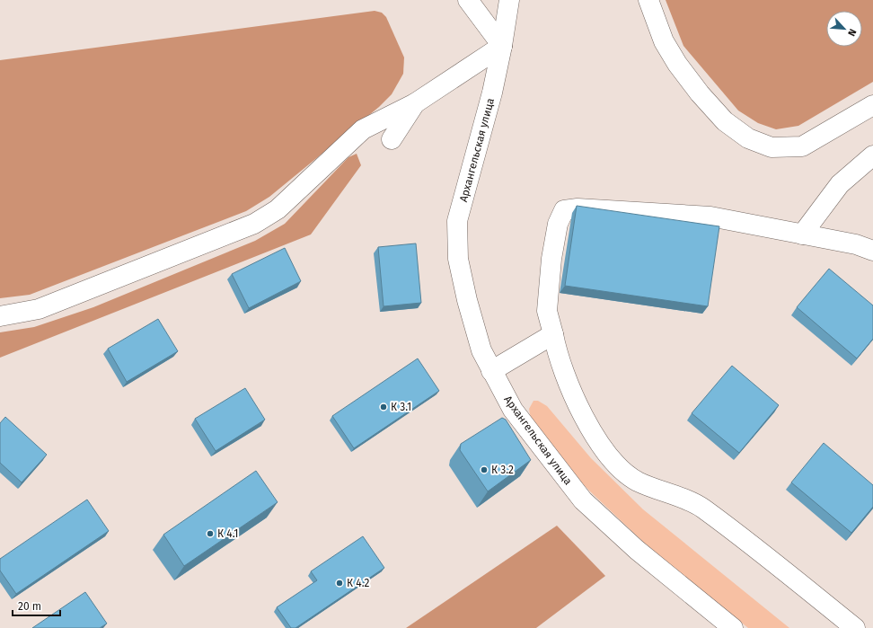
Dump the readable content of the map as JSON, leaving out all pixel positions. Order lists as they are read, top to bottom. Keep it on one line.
{"streets":{"street":["Архангельская улица"]},"places":["К 3.1","К 3.2","К 4.1","К 4.2"],"scale_bar":"20 m","north":"bottom right"}
